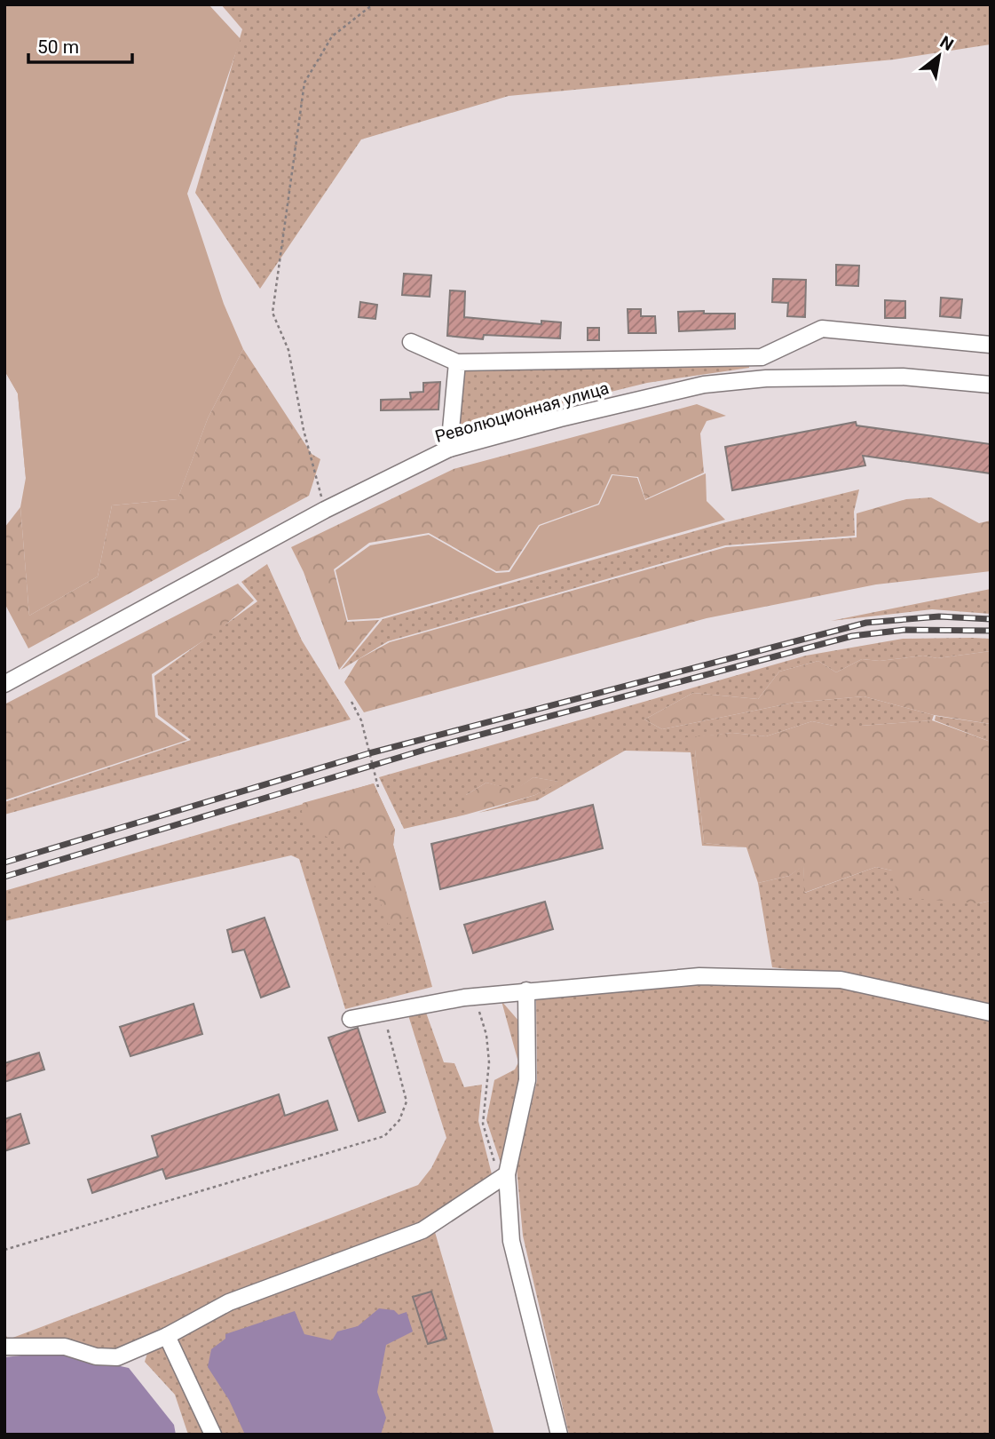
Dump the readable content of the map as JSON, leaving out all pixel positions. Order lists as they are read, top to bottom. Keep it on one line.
{"streets":{"street":["Революционная улица"]},"scale_bar":"50 m","north":"top right"}
